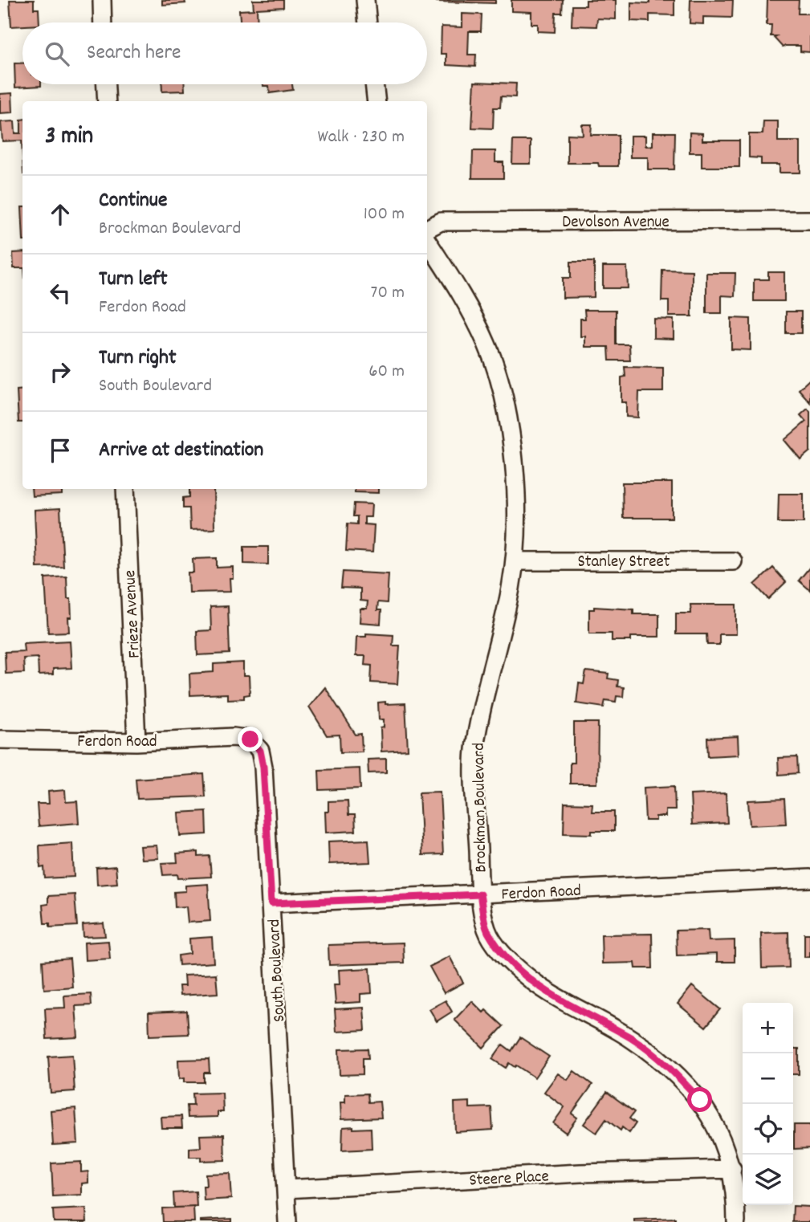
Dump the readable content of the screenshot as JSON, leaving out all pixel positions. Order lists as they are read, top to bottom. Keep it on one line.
{"streets":{"street":["Devolson Avenue","Stanley Street","Frieze Avenue","Ferdon Road","Brockman Boulevard","South Boulevard","Steere Place"]},"crossings":[["Stanley Street","Brockman Boulevard"],["Frieze Avenue","Ferdon Road"],["Ferdon Road","Brockman Boulevard"],["Ferdon Road","South Boulevard"],["Brockman Boulevard","Steere Place"],["South Boulevard","Steere Place"]],"page":{"search":"Search here","heading":["3 min","Walk · 230 m"],"list":[["Continue","Brockman Boulevard","100 m"],["Turn left","Ferdon Road","70 m"],["Turn right","South Boulevard","60 m"],"Arrive at destination"],"map_buttons":["+","−"]}}
